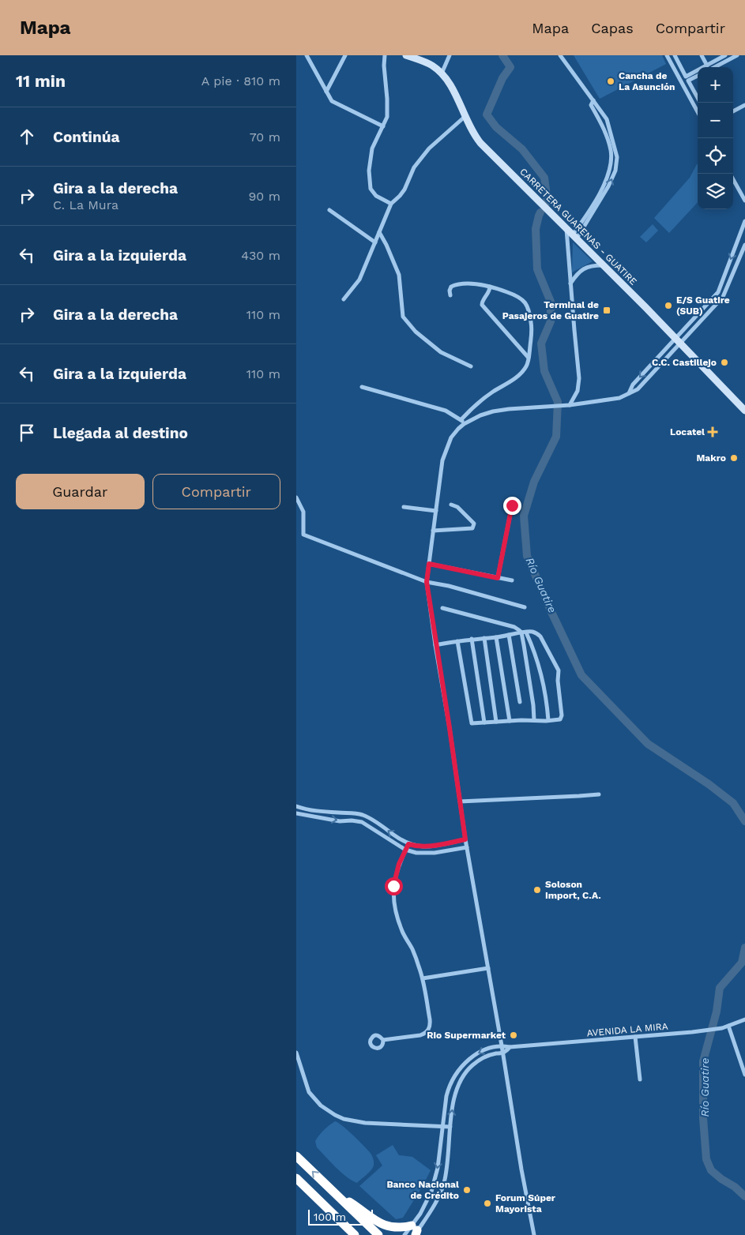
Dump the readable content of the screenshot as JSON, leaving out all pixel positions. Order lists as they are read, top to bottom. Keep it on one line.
{"streets":{"main road":["CARRETERA GUARENAS - GUATIRE"],"street":["AVENIDA LA MIRA"]},"water":["Río Guatire"],"places":{"other":["Cancha de La Asunción","E/S Guatire (SUB)","C.C. Castillejo","Makro","Soloson Import, C.A.","Rio Supermarket","Banco Nacional de Crédito","Forum Súper Mayorista"],"transit":["Terminal de Pasajeros de Guatire"],"health":["Locatel"]},"scale_bar":"100 m","page":{"header":"Mapa","nav":["Mapa","Capas","Compartir"],"heading":["11 min","A pie · 810 m"],"map_buttons":["+","−"],"list":[["Continúa","70 m"],["Gira a la derecha","C. La Mura","90 m"],["Gira a la izquierda","430 m"],["Gira a la derecha","110 m"],["Gira a la izquierda","110 m"],"Llegada al destino"],"buttons":["Guardar","Compartir"],"scale":"100 m"}}
